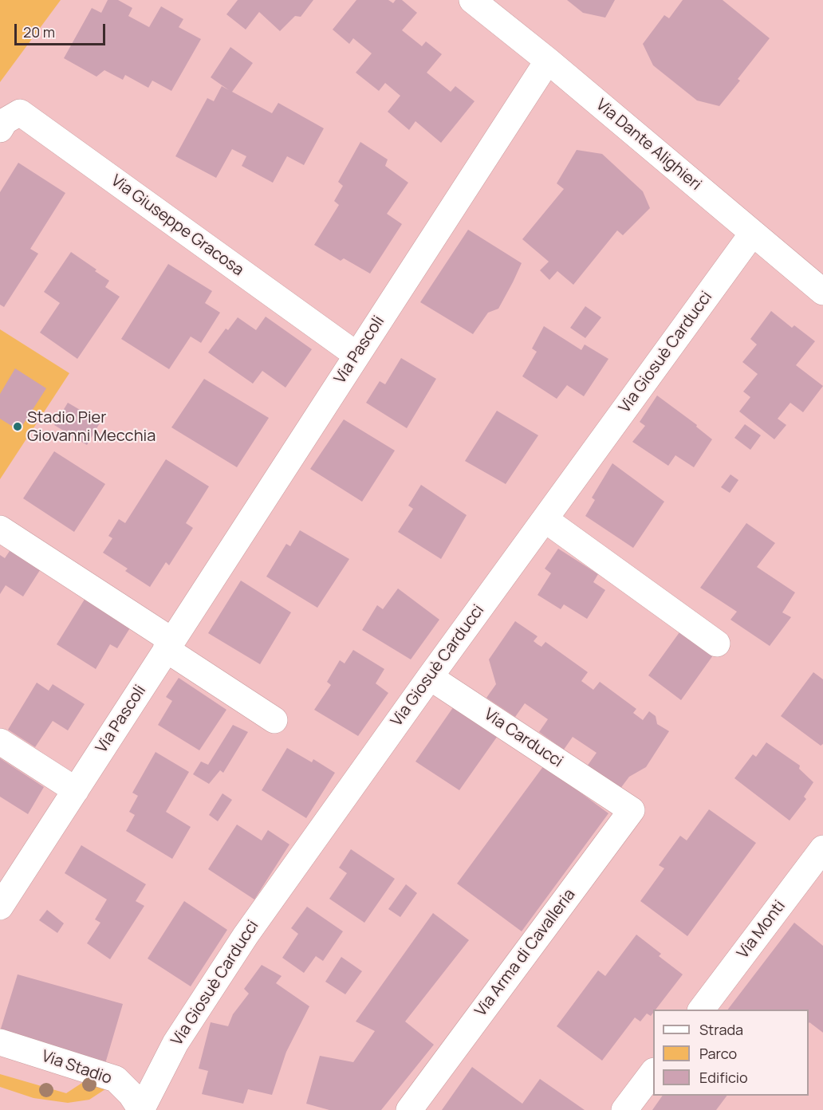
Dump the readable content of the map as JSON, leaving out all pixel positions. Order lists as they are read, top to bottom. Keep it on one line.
{"streets":{"street":["Via Dante Alighieri","Via Giuseppe Gracosa","Via Pascoli","Via Giosuè Carducci","Via Carducci","Via Monti","Via Arma di Cavalleria","Via Stadio"]},"crossings":[["Via Dante Alighieri","Via Pascoli"],["Via Dante Alighieri","Via Giosuè Carducci"],["Via Giuseppe Gracosa","Via Pascoli"],["Via Giosuè Carducci","Via Carducci"],["Via Giosuè Carducci","Via Stadio"],["Via Carducci","Via Arma di Cavalleria"]],"places":["Stadio Pier Giovanni Mecchia"],"legend":["Strada","Parco","Edificio"],"scale_bar":"20 m"}
